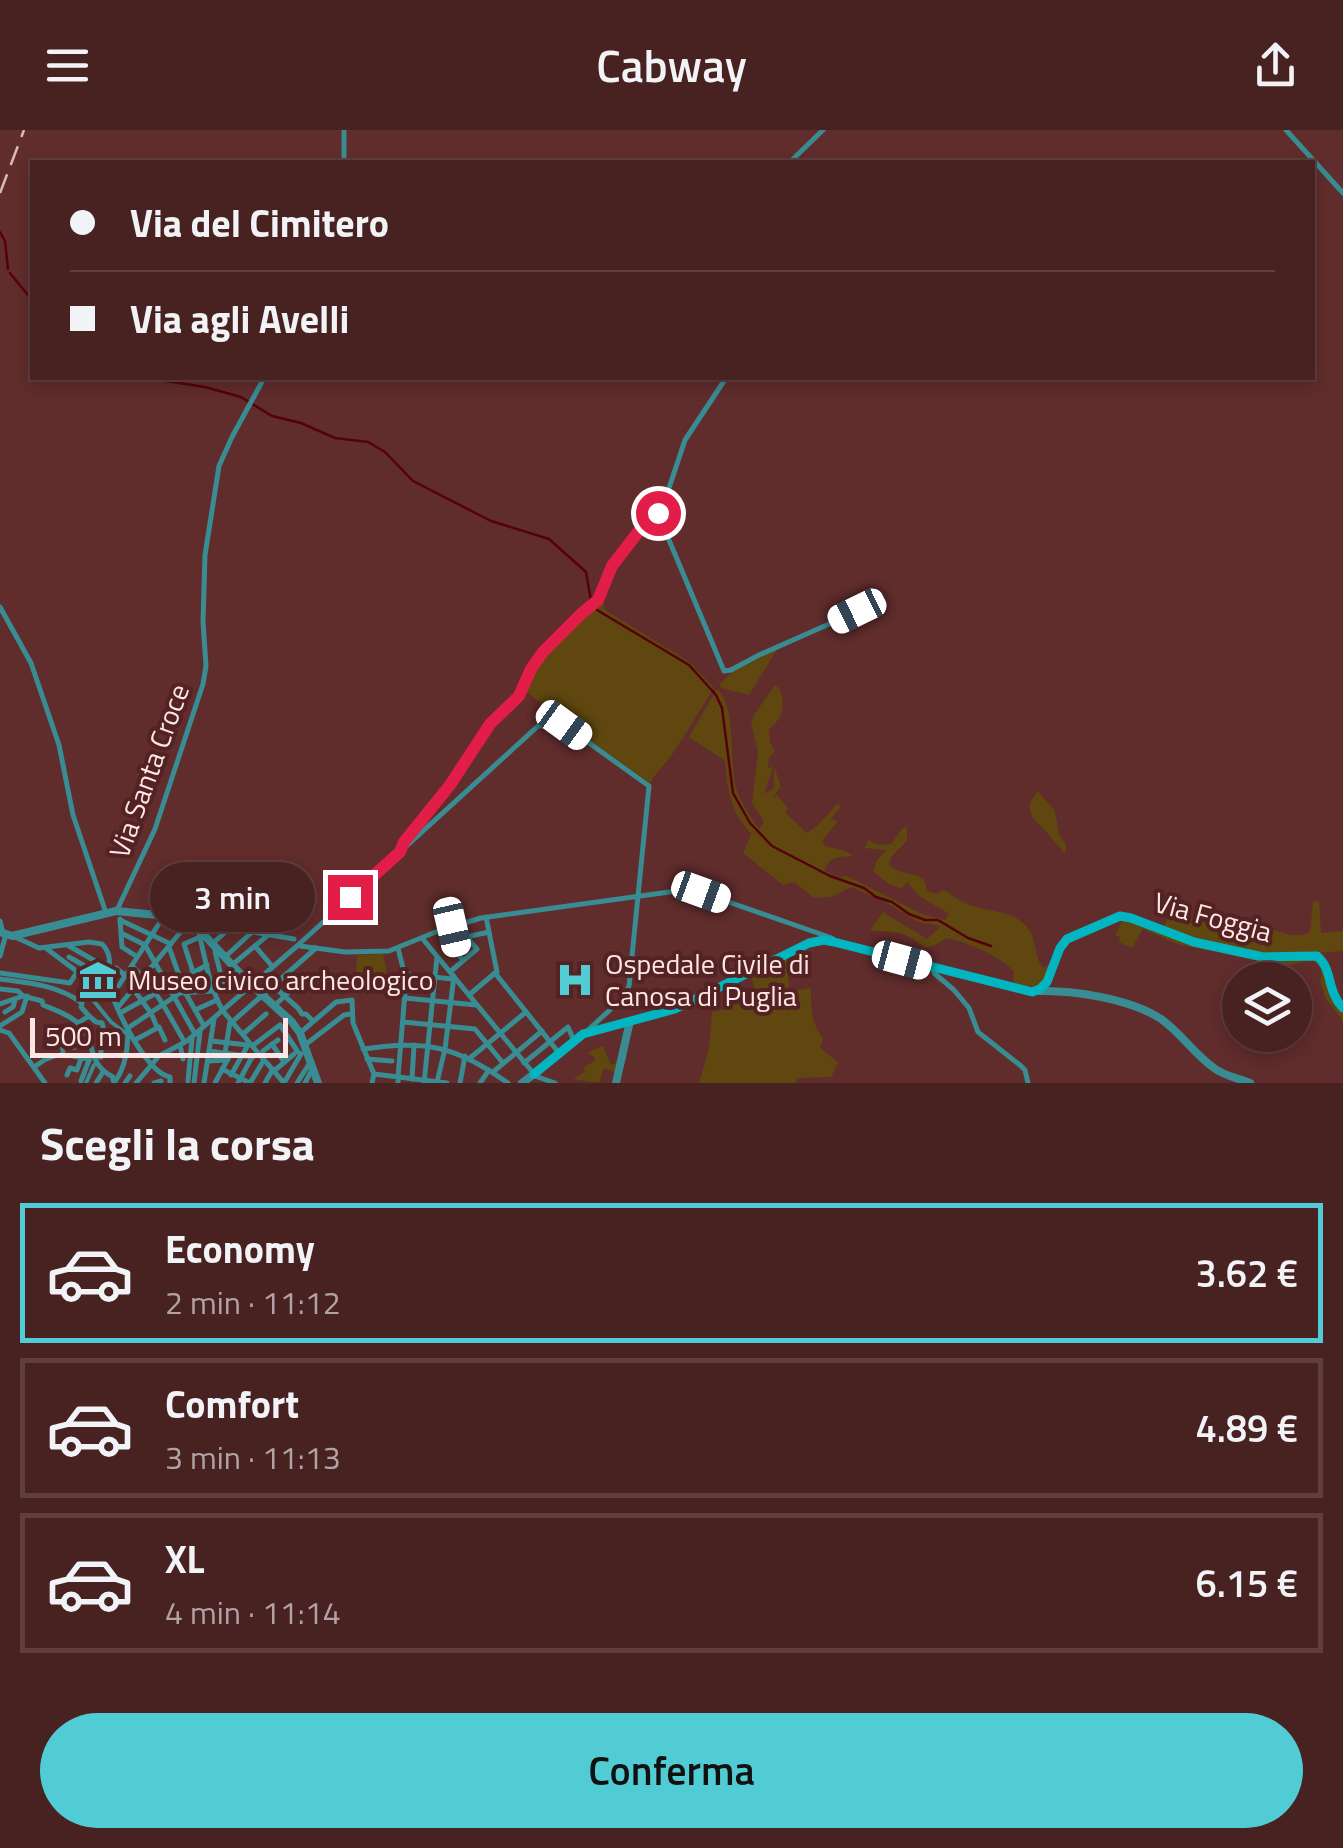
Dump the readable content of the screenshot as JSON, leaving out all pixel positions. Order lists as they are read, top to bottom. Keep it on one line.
{"streets":{"main road":["Via Foggia"],"street":["Via Santa Croce"]},"places":{"museum":["Museo civico archeologico"],"hospital":["Ospedale Civile di Canosa di Puglia"]},"scale_bar":"500 m","page":{"header":"Cabway","banner":["Via del Cimitero","Via agli Avelli"],"bubble":"3 min","scale":"500 m","heading":"Scegli la corsa","list":[{"name":"Economy","note":"2 min · 11:12","value":"3.62 €"},{"name":"Comfort","note":"3 min · 11:13","value":"4.89 €"},{"name":"XL","note":"4 min · 11:14","value":"6.15 €"}],"buttons":"Conferma"}}
